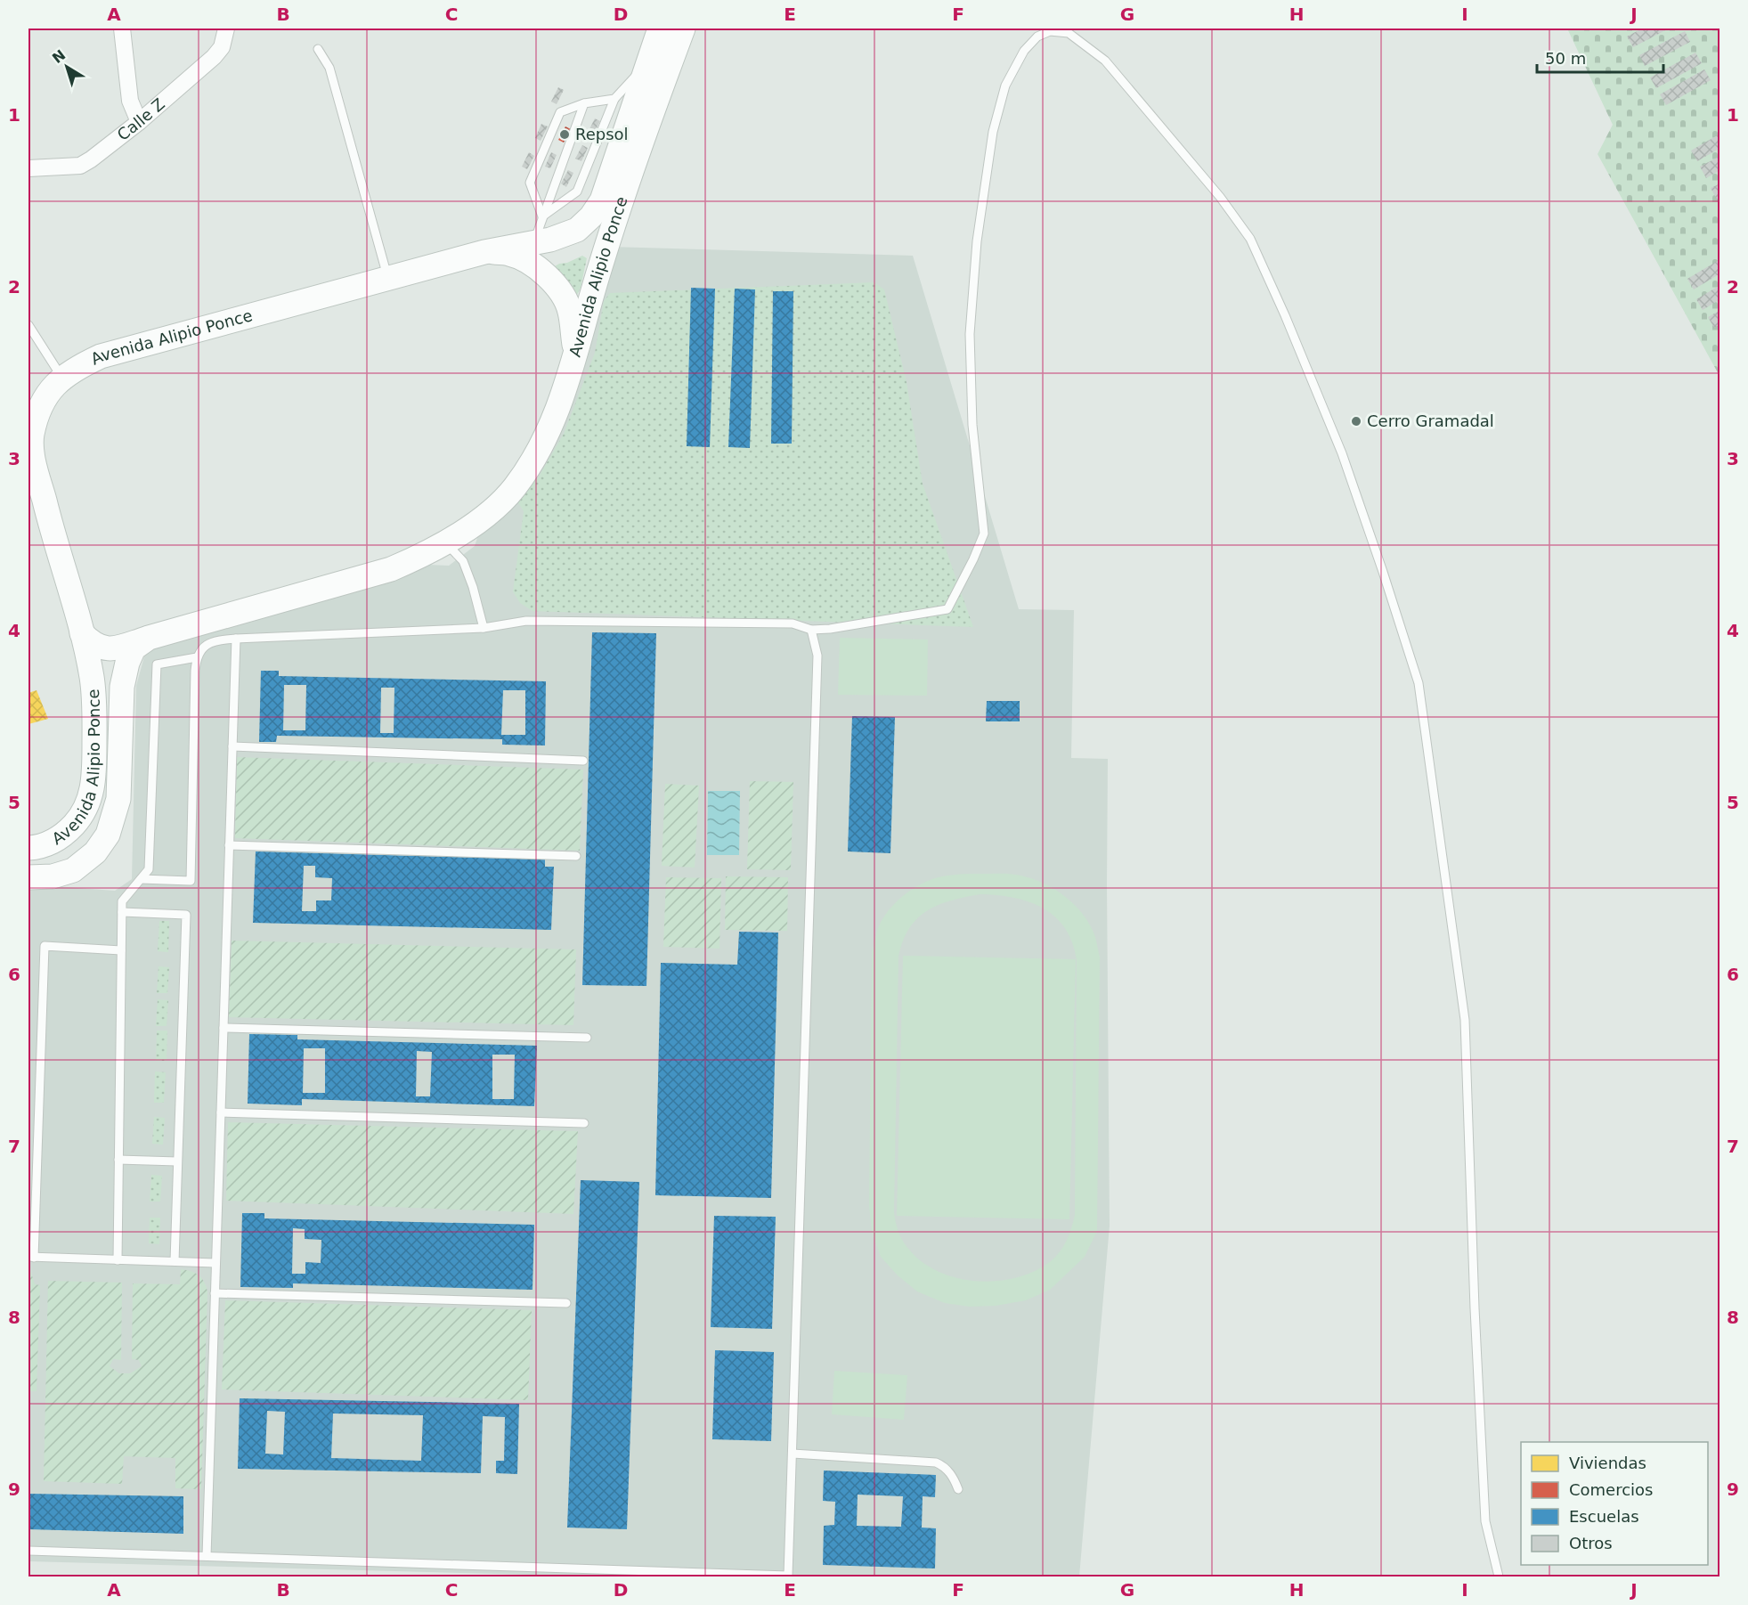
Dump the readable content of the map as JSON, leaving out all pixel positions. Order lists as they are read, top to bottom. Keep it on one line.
{"streets":{"main road":["Avenida Alipio Ponce"],"street":["Calle Z"]},"places":["Repsol","Cerro Gramadal"],"legend":["Viviendas","Comercios","Escuelas","Otros"],"scale_bar":"50 m","north":"top left","grid":{"columns":["A","B","C","D","E","F","G","H","I","J"],"rows":["1","2","3","4","5","6","7","8","9"]}}
